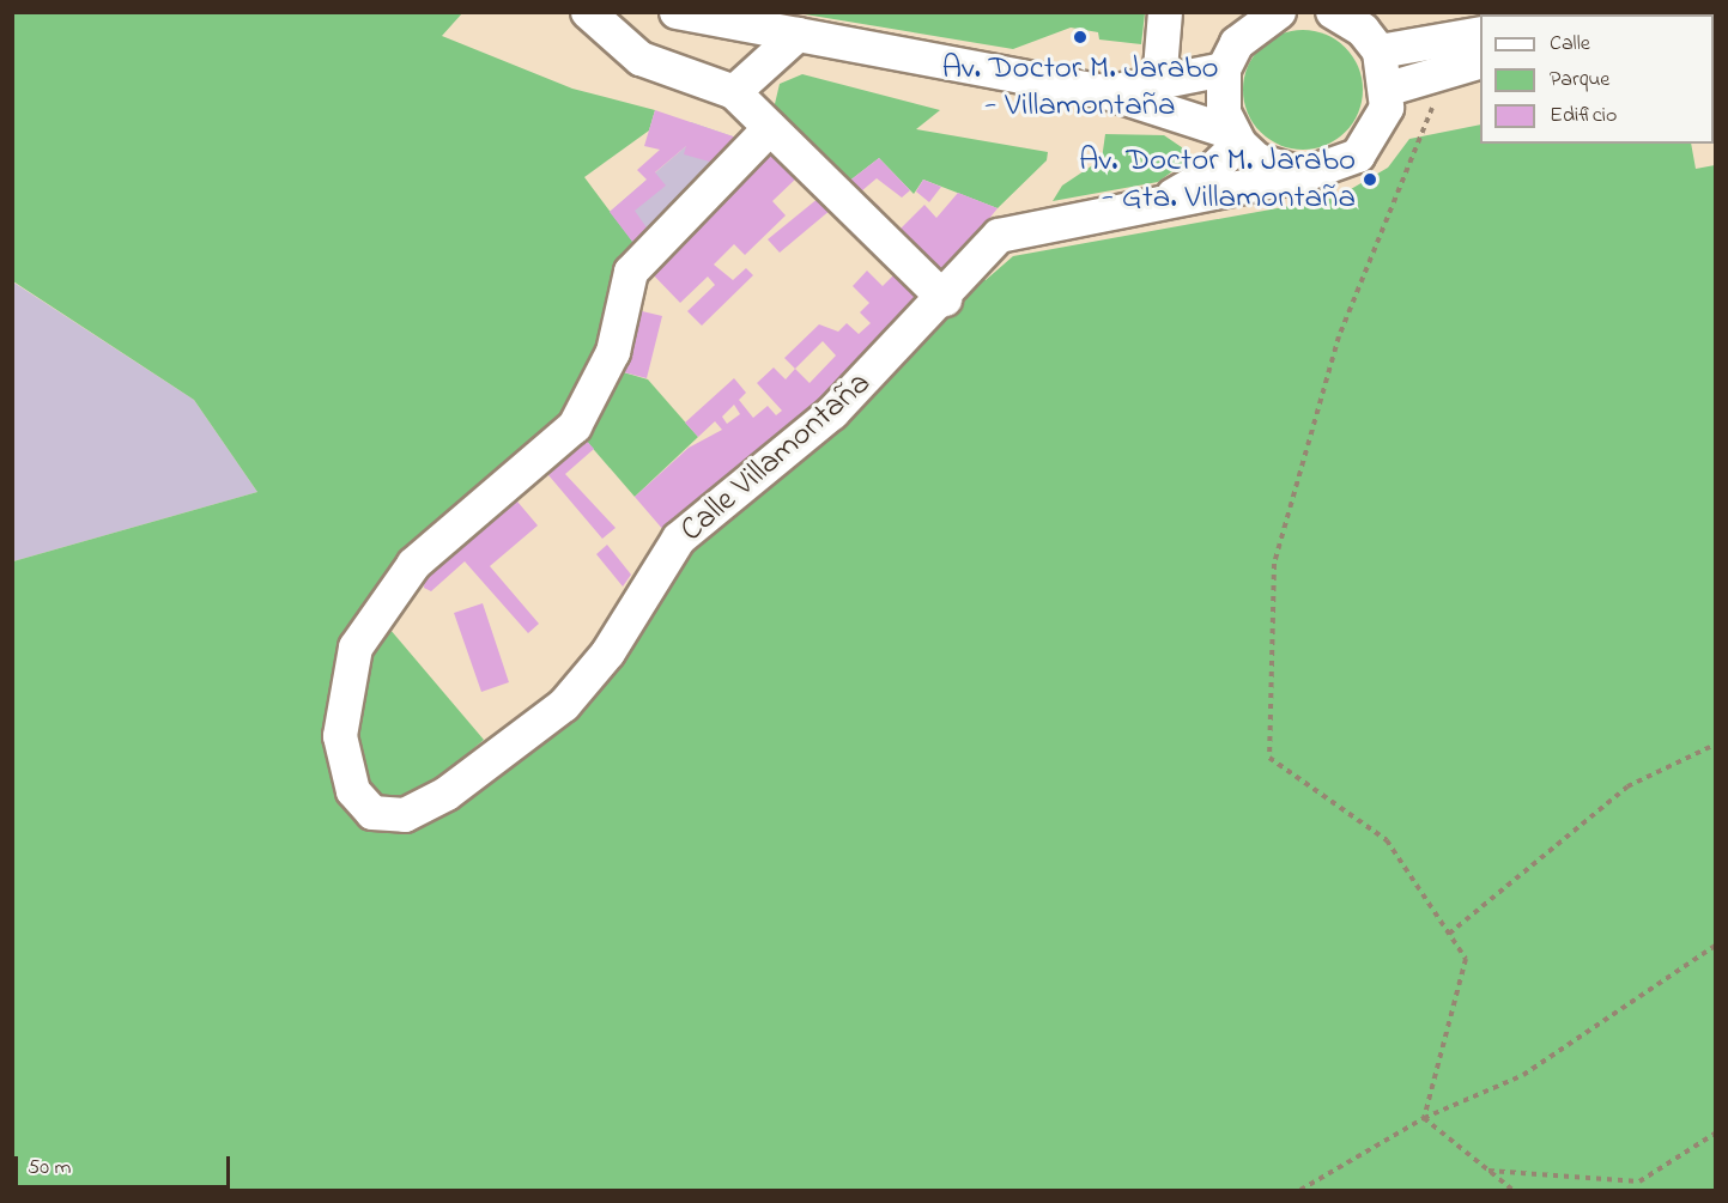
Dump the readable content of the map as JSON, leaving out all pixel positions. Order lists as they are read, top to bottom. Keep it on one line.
{"streets":{"street":["Calle Villamontaña"]},"places":["Av. Doctor M. Jarabo - Villamontaña","Av. Doctor M. Jarabo - Gta. Villamontaña"],"legend":["Calle","Parque","Edificio"],"scale_bar":"50 m"}
